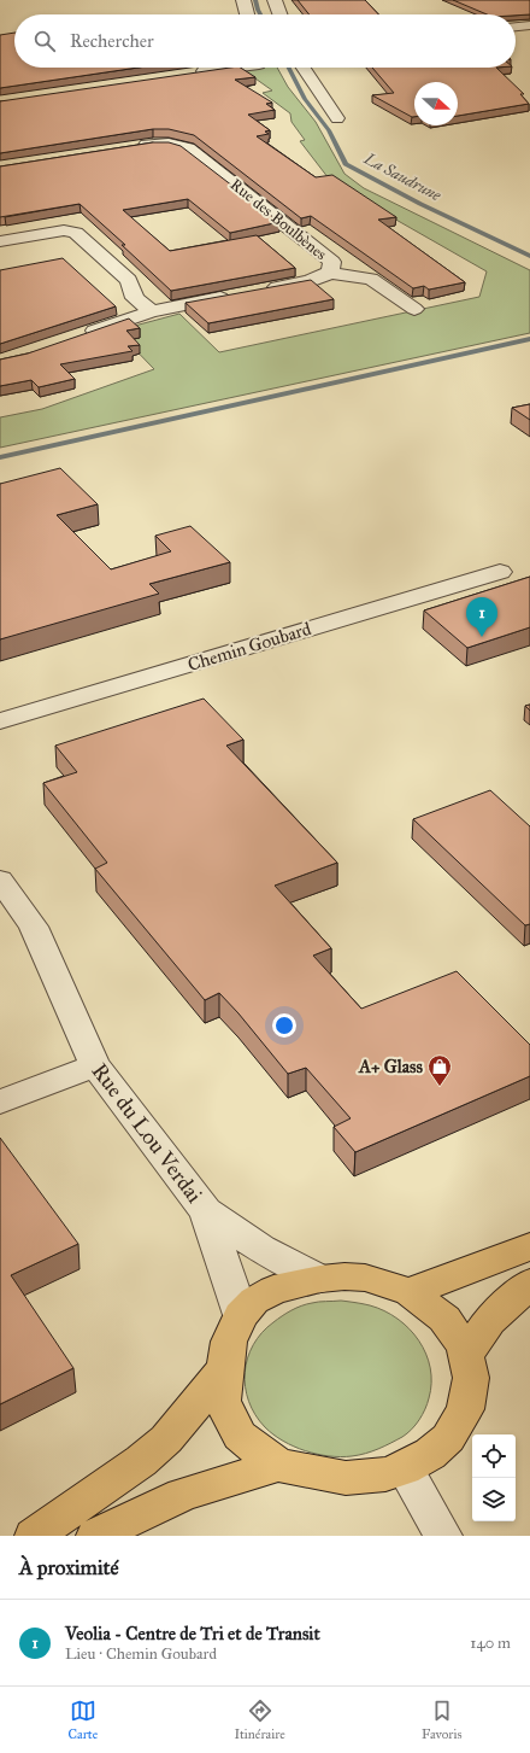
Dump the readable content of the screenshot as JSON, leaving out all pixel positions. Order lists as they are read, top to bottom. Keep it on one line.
{"streets":{"street":["Rue des Boulbènes","Chemin Goubard","Rue du Lou Verdai"]},"water":["La Saudrune"],"places":{"shop":["A+ Glass"]},"north":"right","page":{"search":"Rechercher","pins":"1","heading":"À proximité","list":[{"mark":"1","name":"Veolia - Centre de Tri et de Transit","note":"Lieu · Chemin Goubard","value":"140 m"}],"nav":["Carte","Itinéraire","Favoris"]}}
